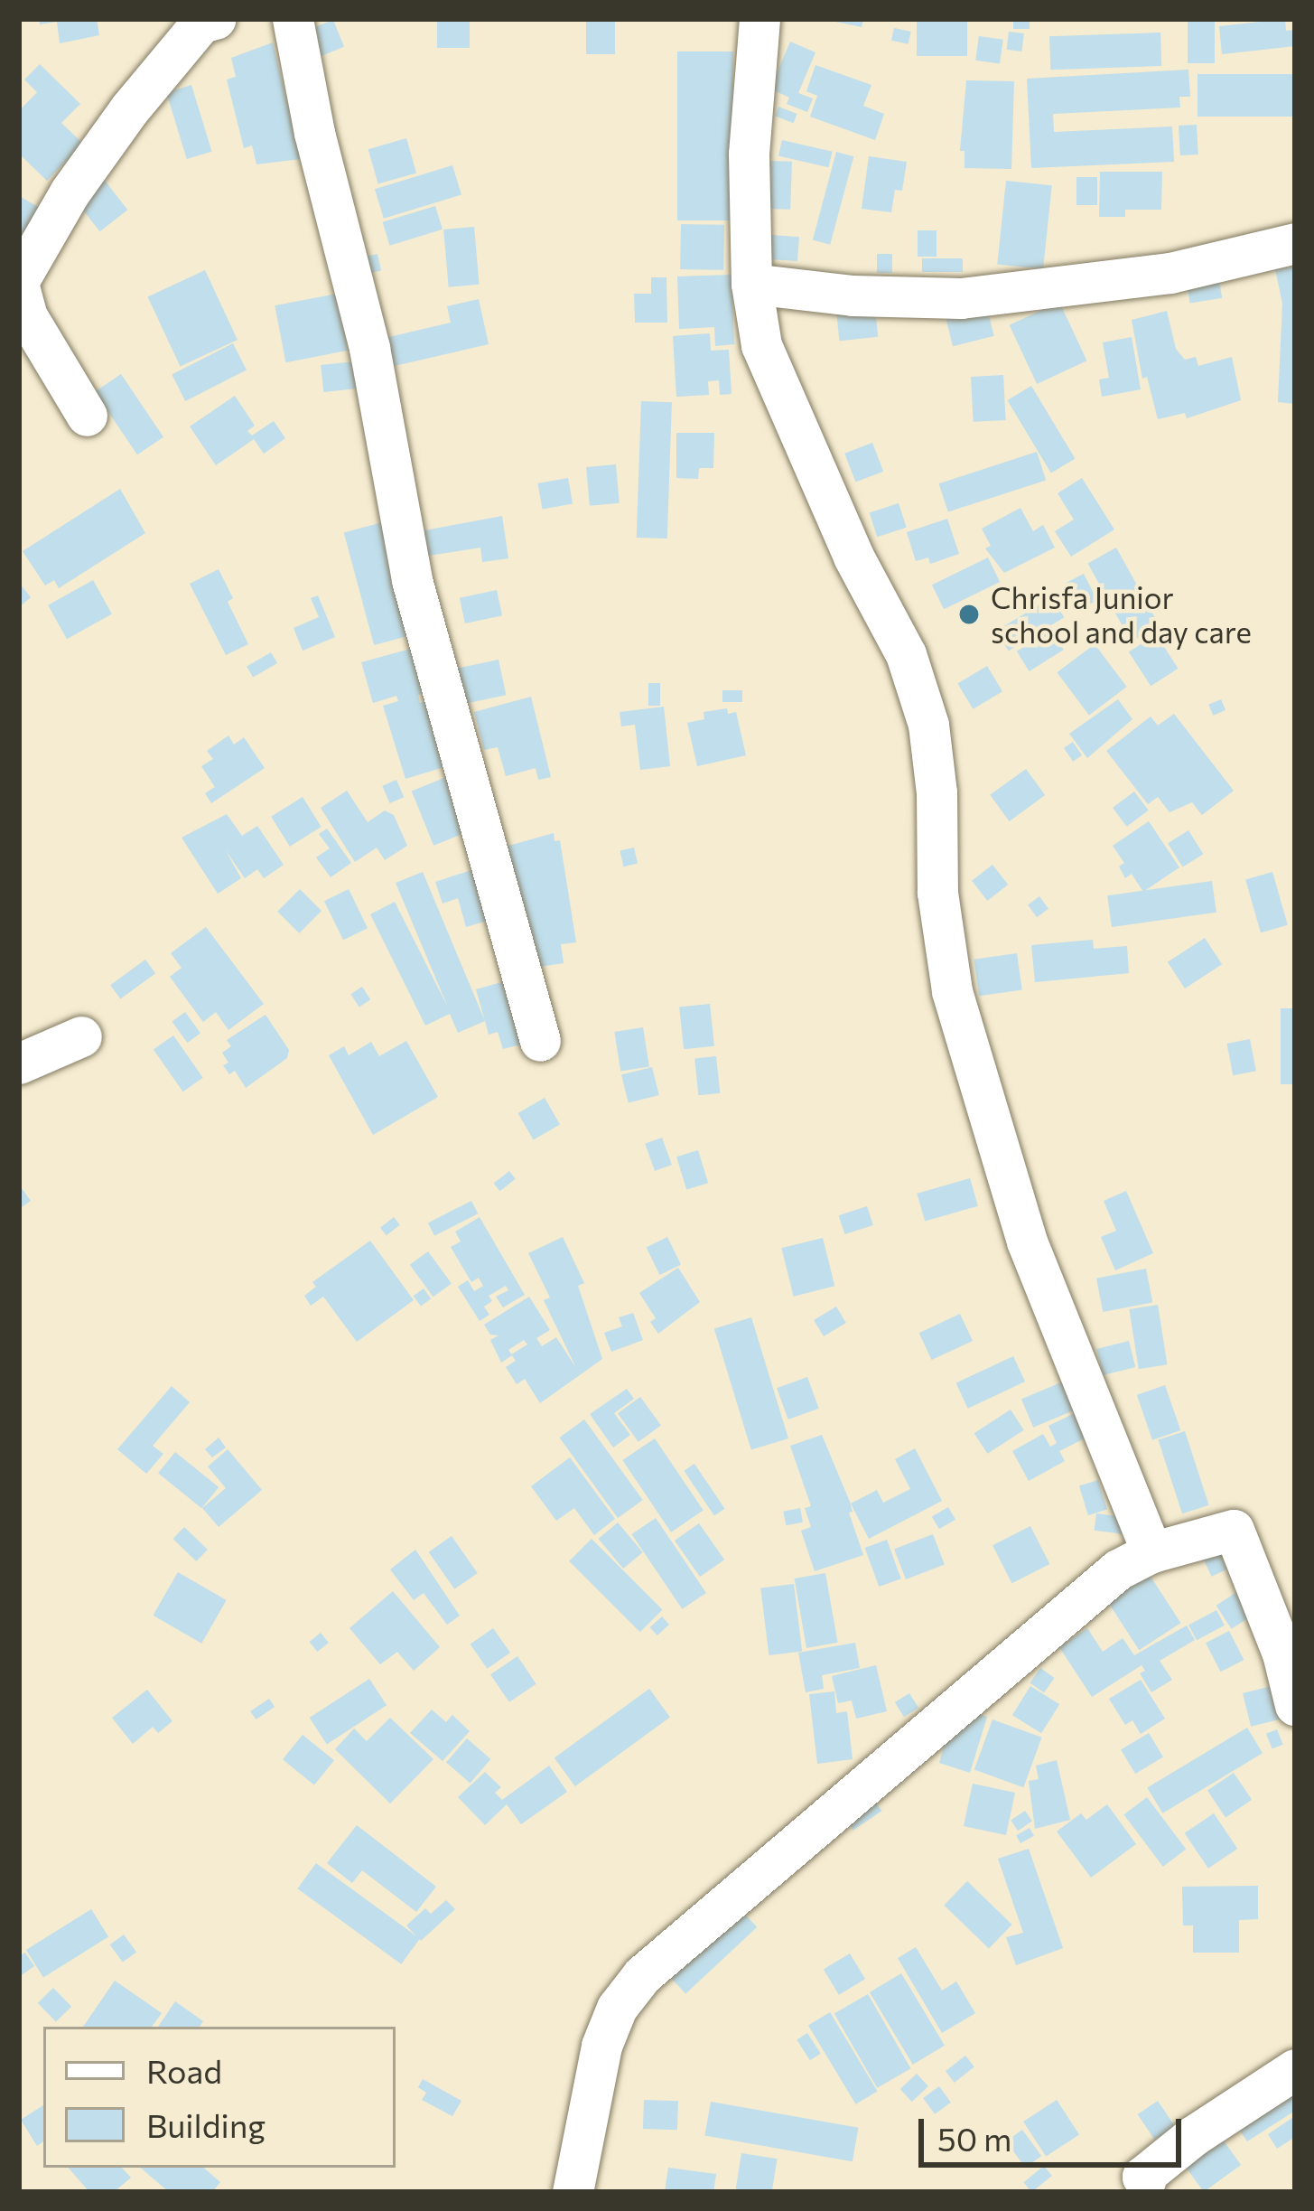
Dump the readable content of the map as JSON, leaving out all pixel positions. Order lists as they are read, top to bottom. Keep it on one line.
{"places":["Chrisfa Junior school and day care"],"legend":["Road","Building"],"scale_bar":"50 m"}
